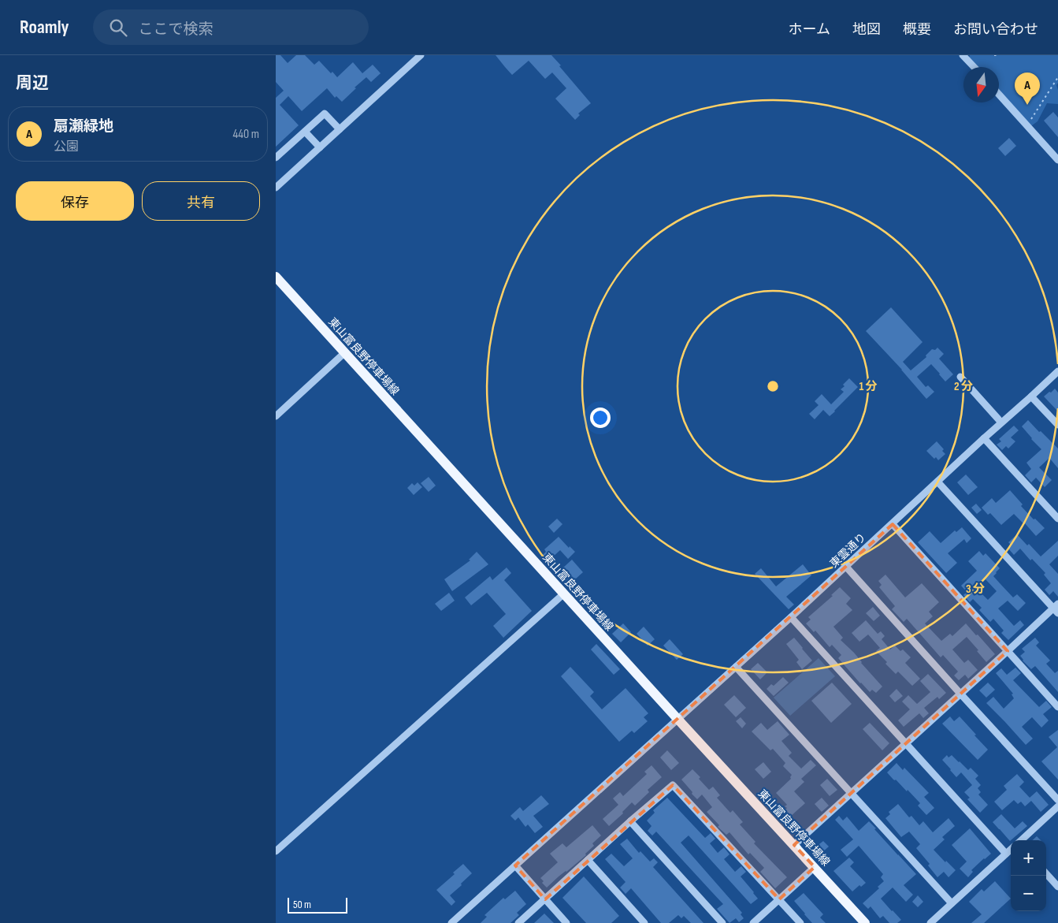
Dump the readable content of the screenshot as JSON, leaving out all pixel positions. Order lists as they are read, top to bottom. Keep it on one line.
{"streets":{"main road":["東山富良野停車場線"],"street":["東雲通り"]},"crossings":[["東山富良野停車場線","東雲通り"]],"scale_bar":"50 m","north":"bottom","page":{"header":"Roamly","search":"ここで検索","nav":["ホーム","地図","概要","お問い合わせ"],"heading":"周辺","pins":"A","list":[{"mark":"A","name":"扇瀬緑地","note":"公園","value":"440 m"}],"buttons":["保存","共有"],"map_buttons":["+","−"],"scale":"50 m"},"rings":["1 分","2 分","3 分"]}
